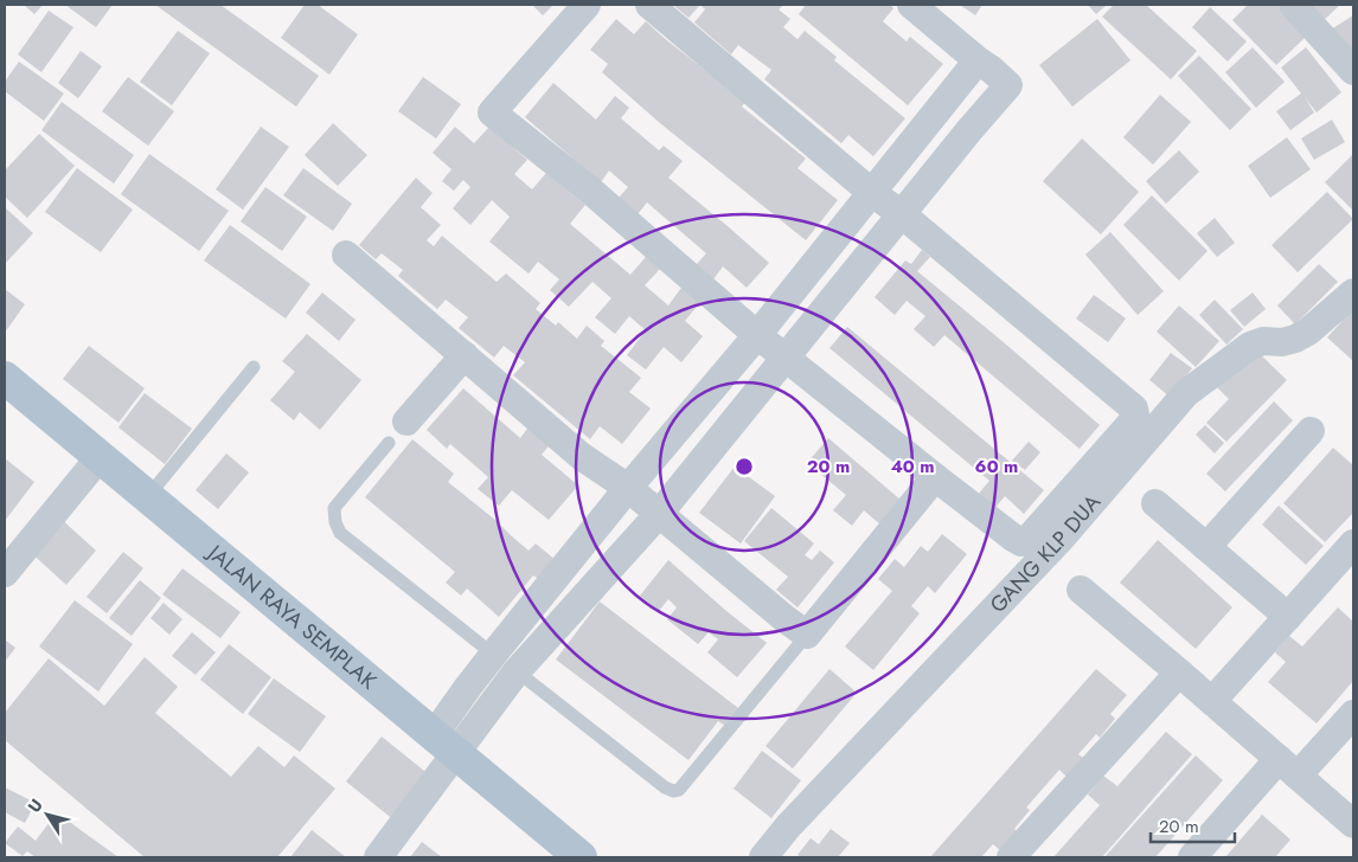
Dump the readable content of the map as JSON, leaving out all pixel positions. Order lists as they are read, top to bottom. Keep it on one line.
{"streets":{"main road":["JALAN RAYA SEMPLAK"],"street":["GANG KLP DUA"]},"scale_bar":"20 m","north":"top left","rings":["20 m","40 m","60 m"]}
